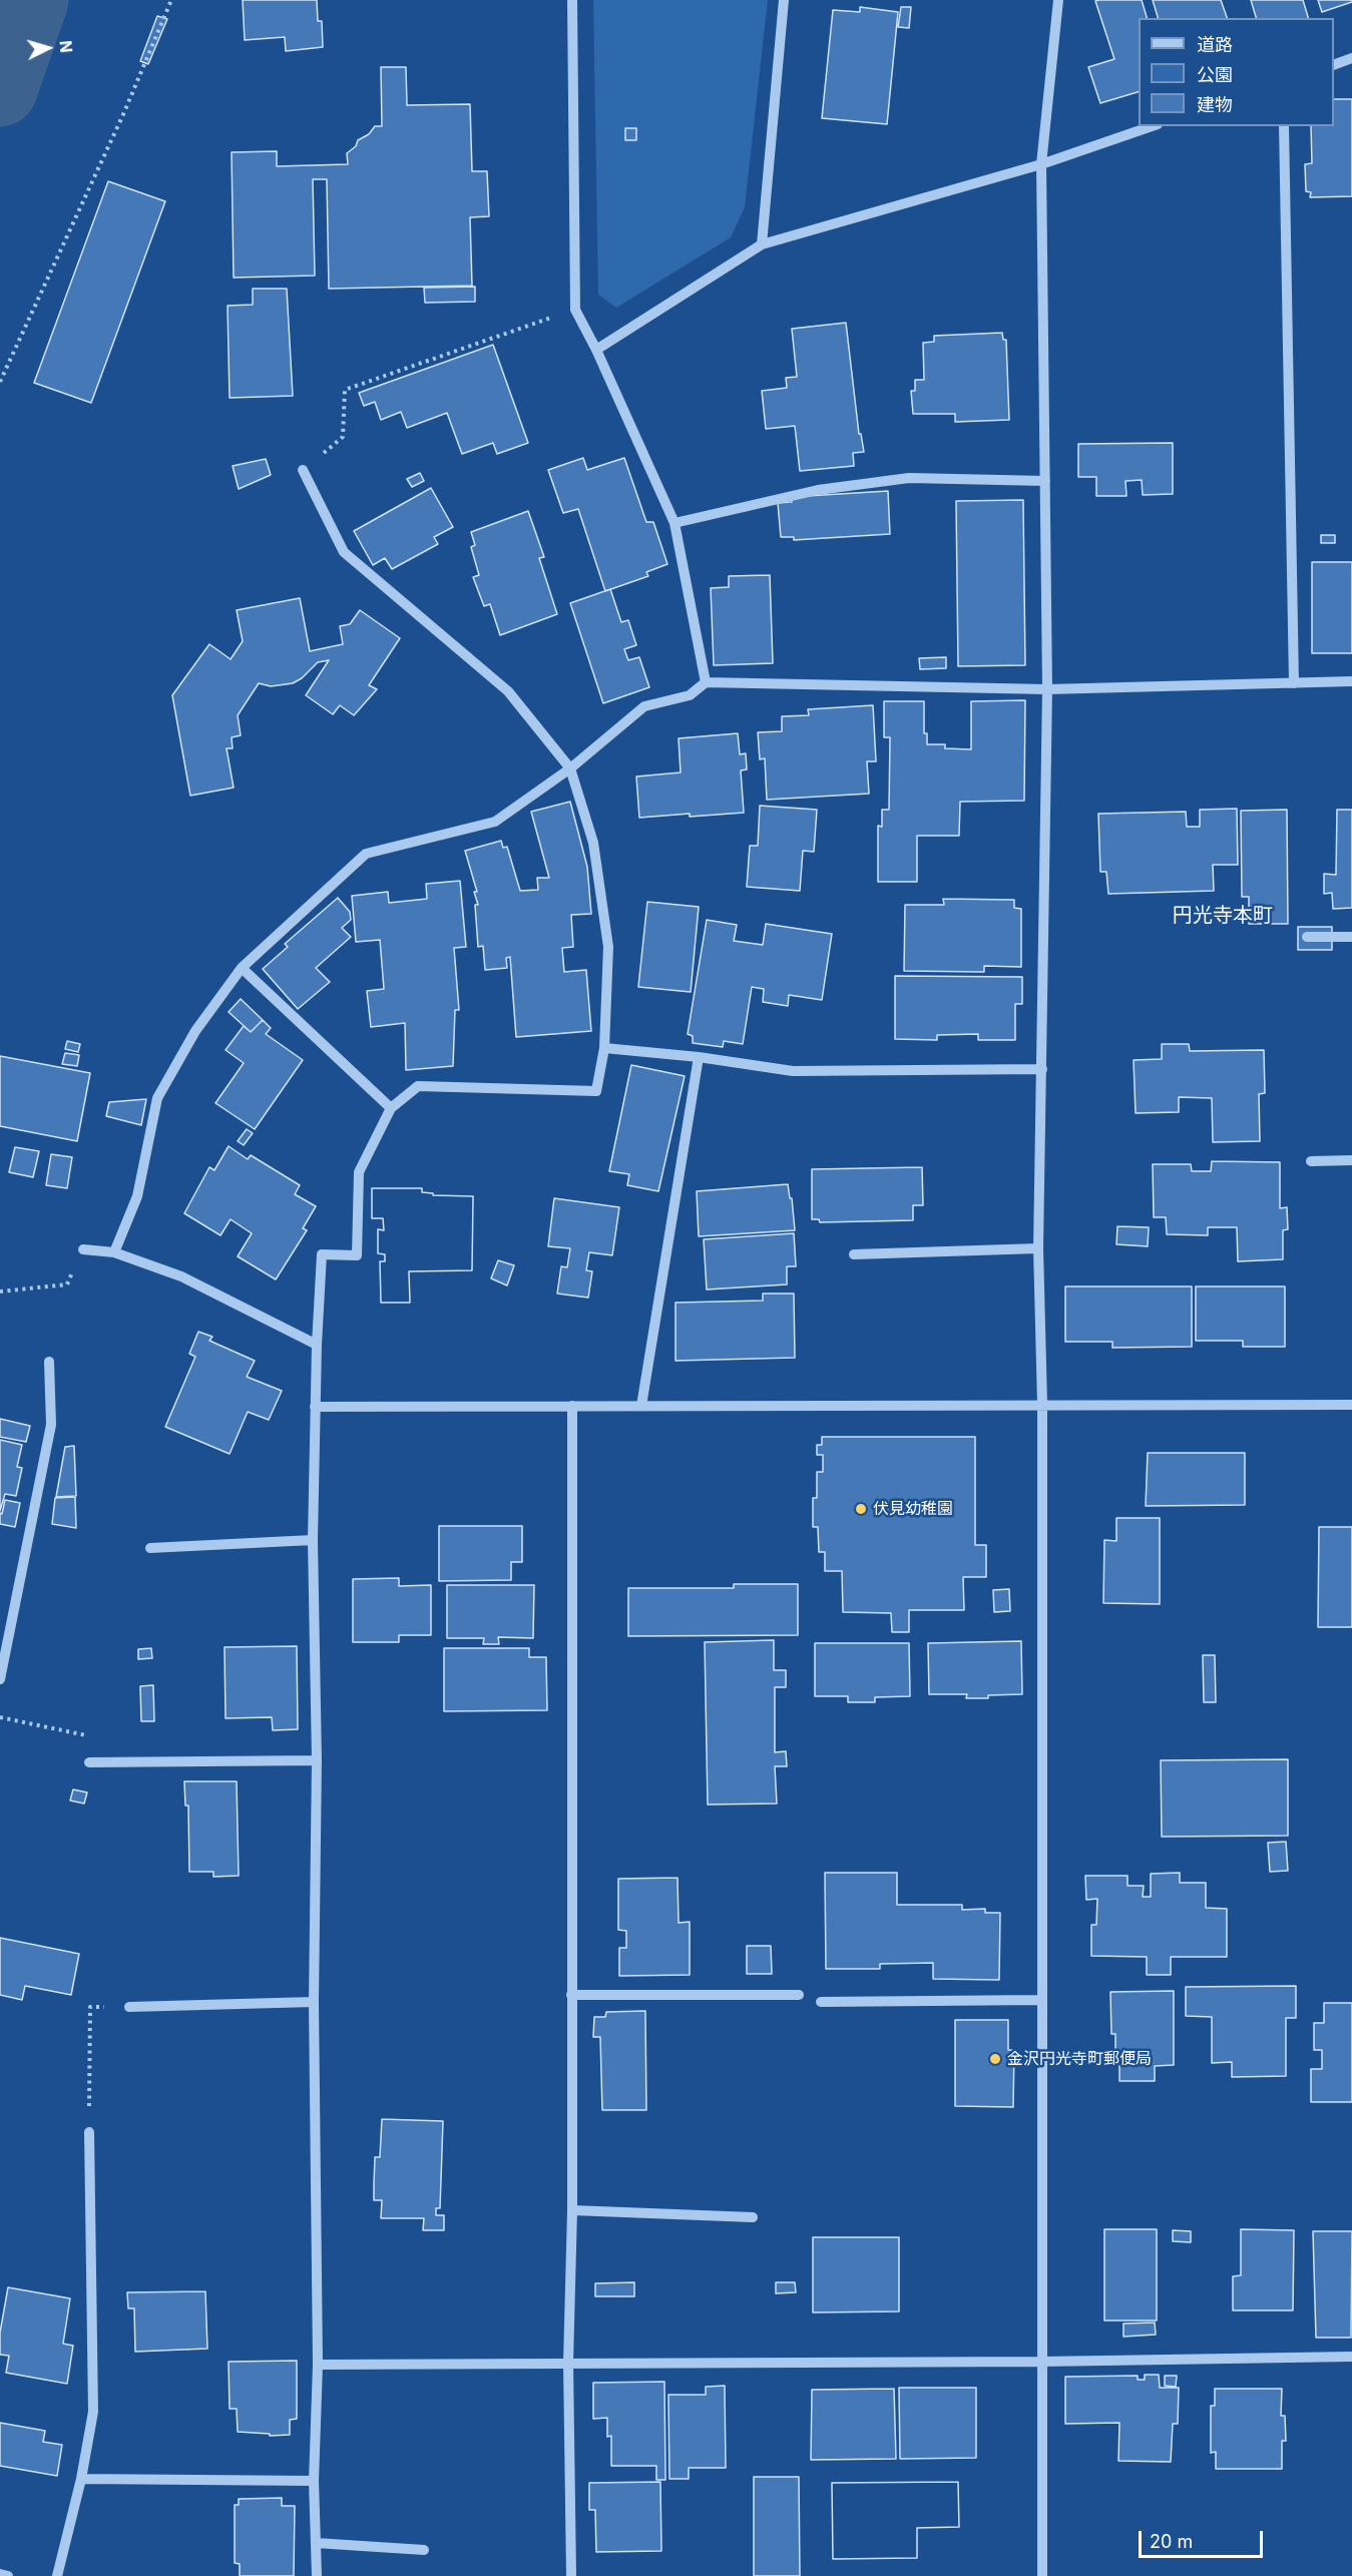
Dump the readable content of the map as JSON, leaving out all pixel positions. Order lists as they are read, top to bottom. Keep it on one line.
{"districts":["円光寺本町"],"places":["伏見幼稚園","金沢円光寺町郵便局"],"legend":["道路","公園","建物"],"scale_bar":"20 m","north":"right"}
